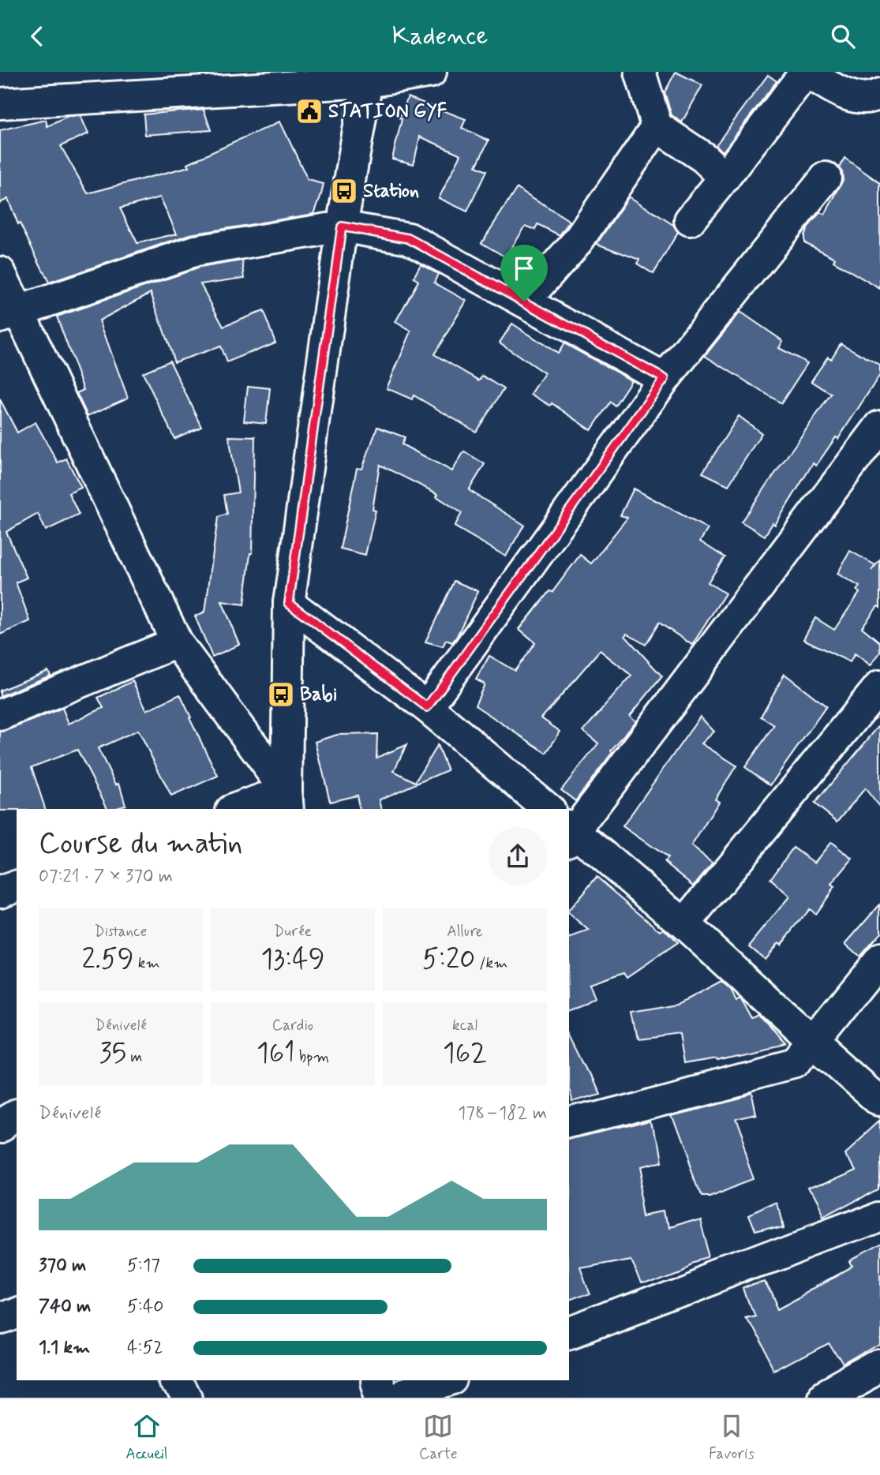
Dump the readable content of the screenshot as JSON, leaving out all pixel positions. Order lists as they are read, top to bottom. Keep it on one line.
{"places":{"public building":["STATION GYF"],"bus stop":["Station","Babi"]},"page":{"header":"Kadence","heading":["Course du matin","07:21 · 7 × 370 m"],"stats":[["Distance","2.59 km"],["Durée","13:49"],["Allure","5:20 /km"],["Dénivelé","35 m"],["Cardio","161 bpm"],["kcal","162"]],"chart":["Dénivelé","178–182 m"],"list":[{"name":"370 m","note":"5:17"},{"name":"740 m","note":"5:40"},{"name":"1.1 km","note":"4:52"}],"tabs":["Accueil","Carte","Favoris"]}}
